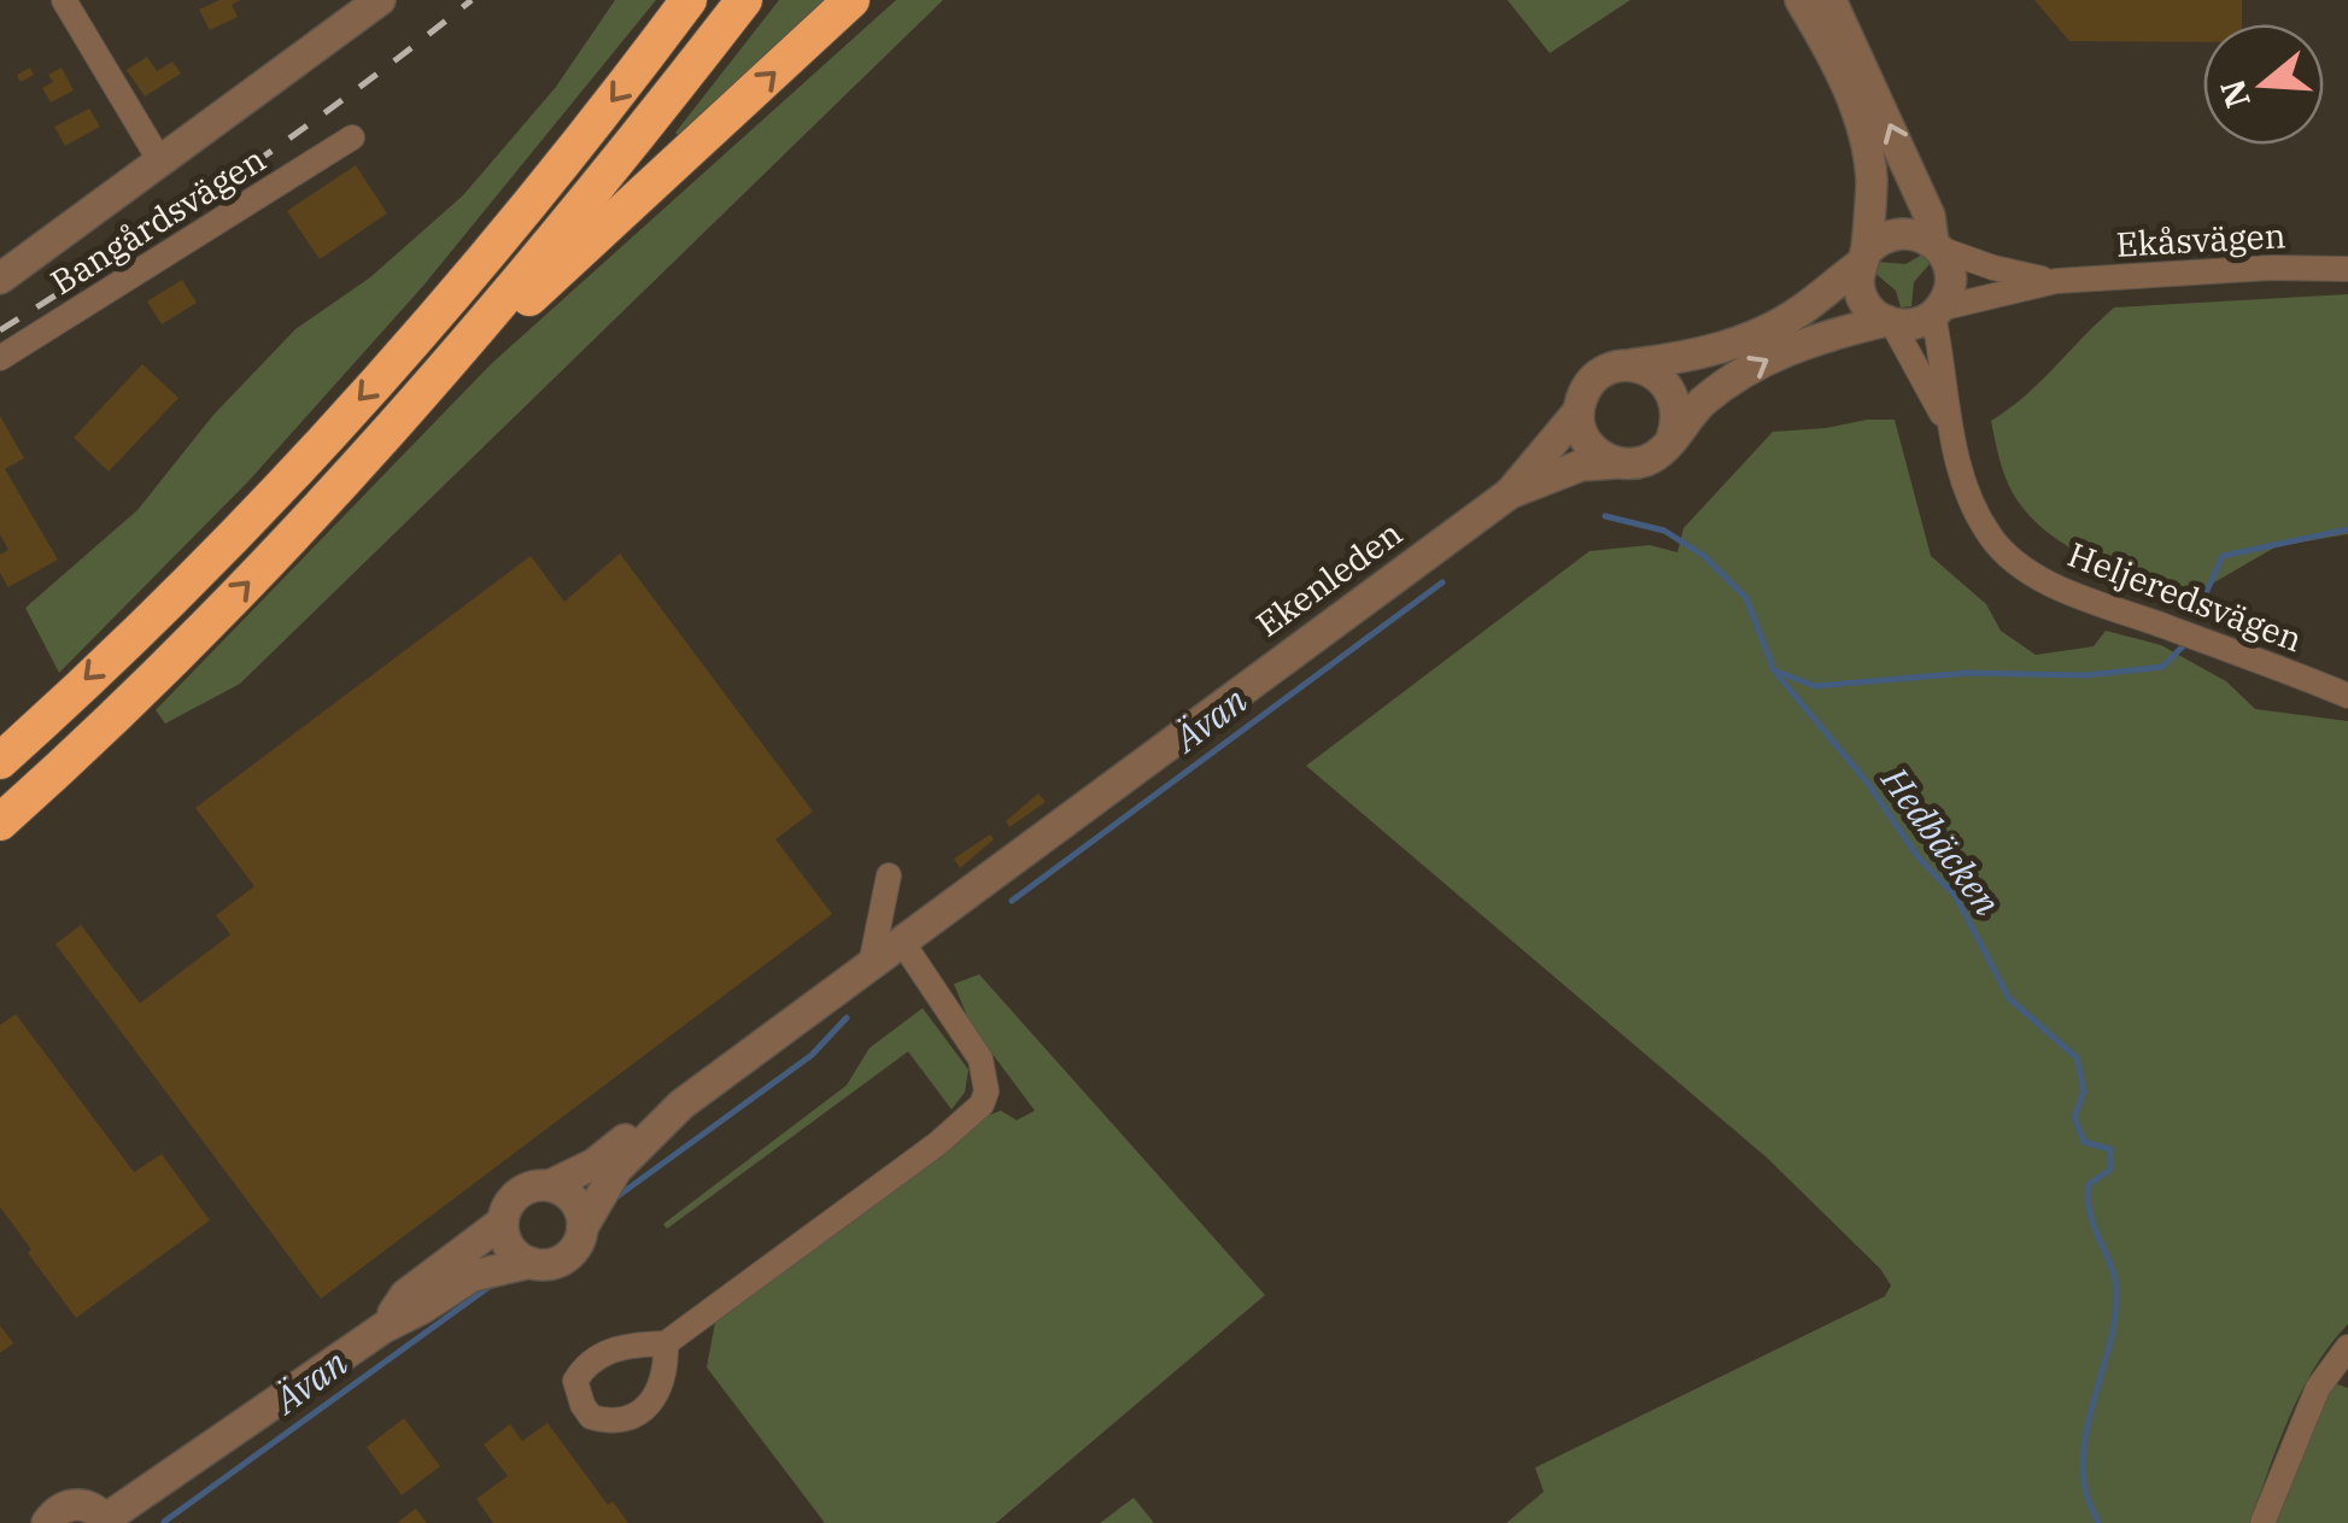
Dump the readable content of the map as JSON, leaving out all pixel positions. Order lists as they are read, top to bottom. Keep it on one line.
{"streets":{"street":["Bangårdsvägen","Ekåsvägen","Ekenleden","Heljeredsvägen"]},"crossings":[["Ekåsvägen","Heljeredsvägen"]],"water":["Ävan","Hedbäcken"],"north":"left"}
